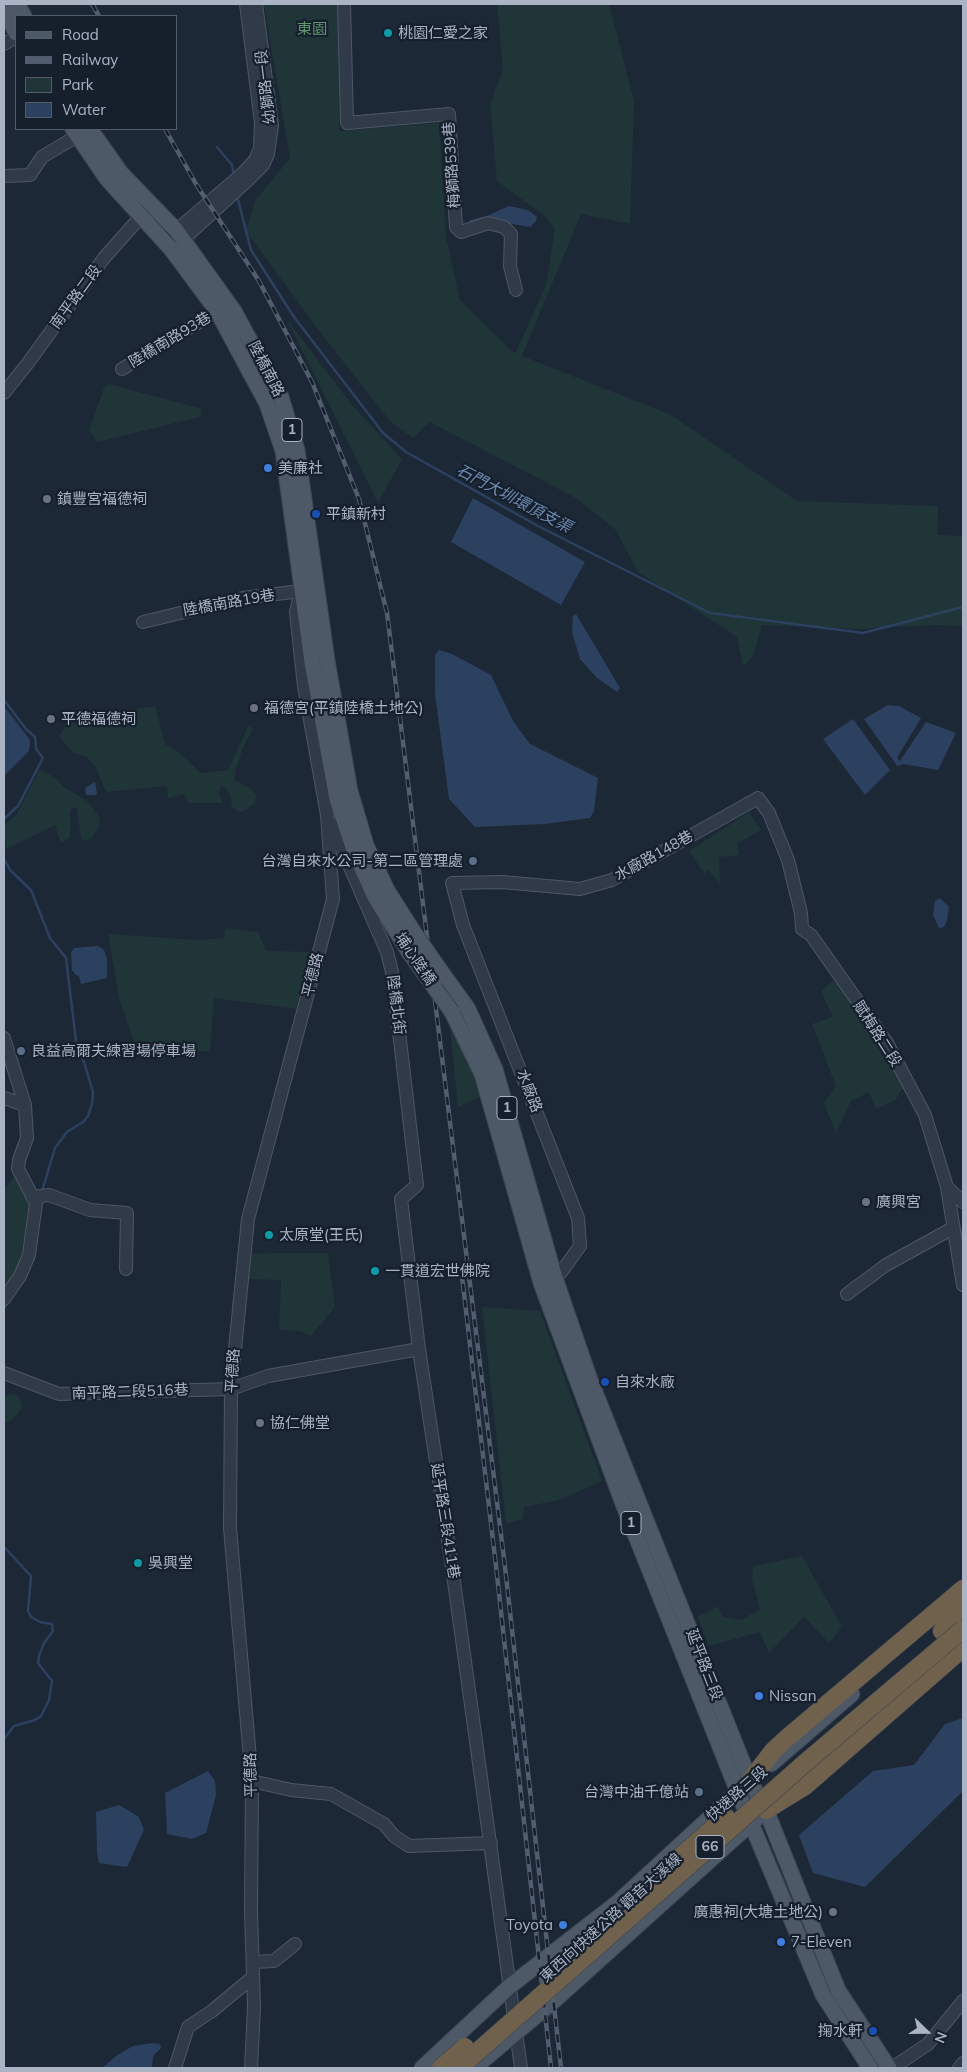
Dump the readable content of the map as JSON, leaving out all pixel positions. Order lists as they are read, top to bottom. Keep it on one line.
{"streets":{"highway":["66","東西向快速公路 觀音大溪線"],"main road":["陸橋南路","1","埔心陸橋","延平路三段","快速路三段"],"street":["幼獅路一段","梅獅路539巷","南平路二段","陸橋南路93巷","陸橋南路19巷","水廠路148巷","平德路","陸橋北街","賦梅路二段","水廠路","南平路二段516巷","延平路三段411巷"]},"crossings":[["幼獅路一段","陸橋南路"],["南平路二段","陸橋南路"],["陸橋南路93巷","陸橋南路"],["陸橋南路","陸橋南路19巷"],["陸橋南路","埔心陸橋"],["陸橋南路","平德路"],["水廠路148巷","賦梅路二段"],["水廠路148巷","水廠路"],["埔心陸橋","延平路三段"],["平德路","陸橋北街"],["平德路","南平路二段516巷"],["陸橋北街","延平路三段411巷"],["水廠路","延平路三段"],["南平路二段516巷","延平路三段411巷"],["延平路三段411巷","快速路三段"],["延平路三段","快速路三段"]],"water":["石門大圳環頂支渠"],"parks":["東園"],"places":["桃園仁愛之家","美廉社","鎮豐宮福德祠","平鎮新村","福德宮(平鎮陸橋土地公)","平德福德祠","台灣自來水公司-第二區管理處","良益高爾夫練習場停車場","廣興宮","太原堂(王氏)","一貫道宏世佛院","自來水廠","協仁佛堂","吳興堂","Nissan","台灣中油千億站","廣惠祠(大塘土地公)","Toyota","7-Eleven","掬水軒"],"legend":["Road","Railway","Park","Water"],"north":"right"}
